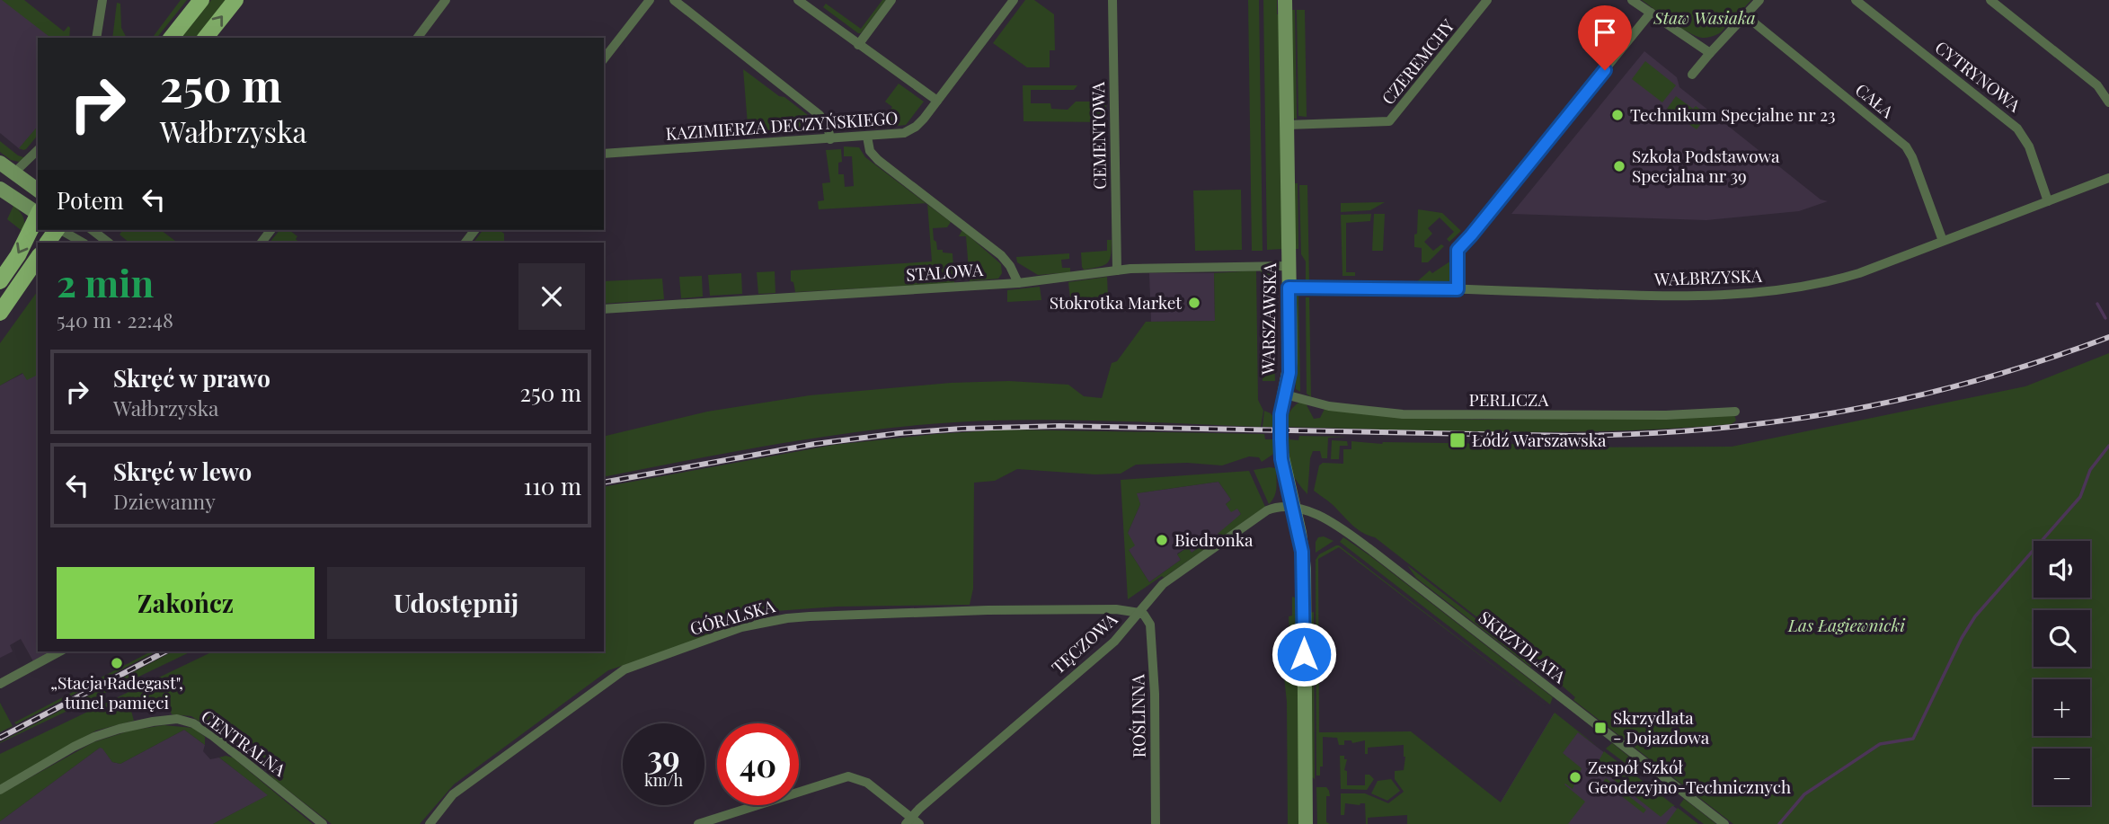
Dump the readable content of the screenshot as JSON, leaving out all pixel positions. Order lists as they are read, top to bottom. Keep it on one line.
{"streets":{"street":["CZEREMCHY","CYTRYNOWA","CAŁA","KAZIMIERZA DECZYŃSKIEGO","CEMENTOWA","STALOWA","WAŁBRZYSKA","WARSZAWSKA","PERLICZA","GÓRALSKA","TĘCZOWA","SKRZYDLATA","ROŚLINNA","CENTRALNA"]},"crossings":[["CZEREMCHY","WARSZAWSKA"],["CYTRYNOWA","WAŁBRZYSKA"],["CAŁA","WAŁBRZYSKA"],["CEMENTOWA","STALOWA"],["STALOWA","WARSZAWSKA"],["WAŁBRZYSKA","WARSZAWSKA"],["WARSZAWSKA","PERLICZA"],["WARSZAWSKA","TĘCZOWA"],["WARSZAWSKA","SKRZYDLATA"],["GÓRALSKA","TĘCZOWA"],["GÓRALSKA","ROŚLINNA"],["TĘCZOWA","SKRZYDLATA"],["TĘCZOWA","ROŚLINNA"]],"parks":["Staw Wasiaka","Las Łagiewnicki"],"places":{"other":["Technikum Specjalne nr 23","Szkoła Podstawowa Specjalna nr 39","Stokrotka Market","Biedronka","„Stacja Radegast\", tunel pamięci","Zespół Szkół Geodezyjno-Technicznych"],"transit":["Łódź Warszawska","Skrzydlata - Dojazdowa"]},"page":{"turn":["250 m","Wałbrzyska"],"then":"Potem","heading":["2 min","540 m · 22:48"],"list":[{"name":"Skręć w prawo","note":"Wałbrzyska","value":"250 m"},{"name":"Skręć w lewo","note":"Dziewanny","value":"110 m"}],"map_buttons":["+","−"],"buttons":["Zakończ","Udostępnij"],"speed":"39 km/h","limit":"40"}}
